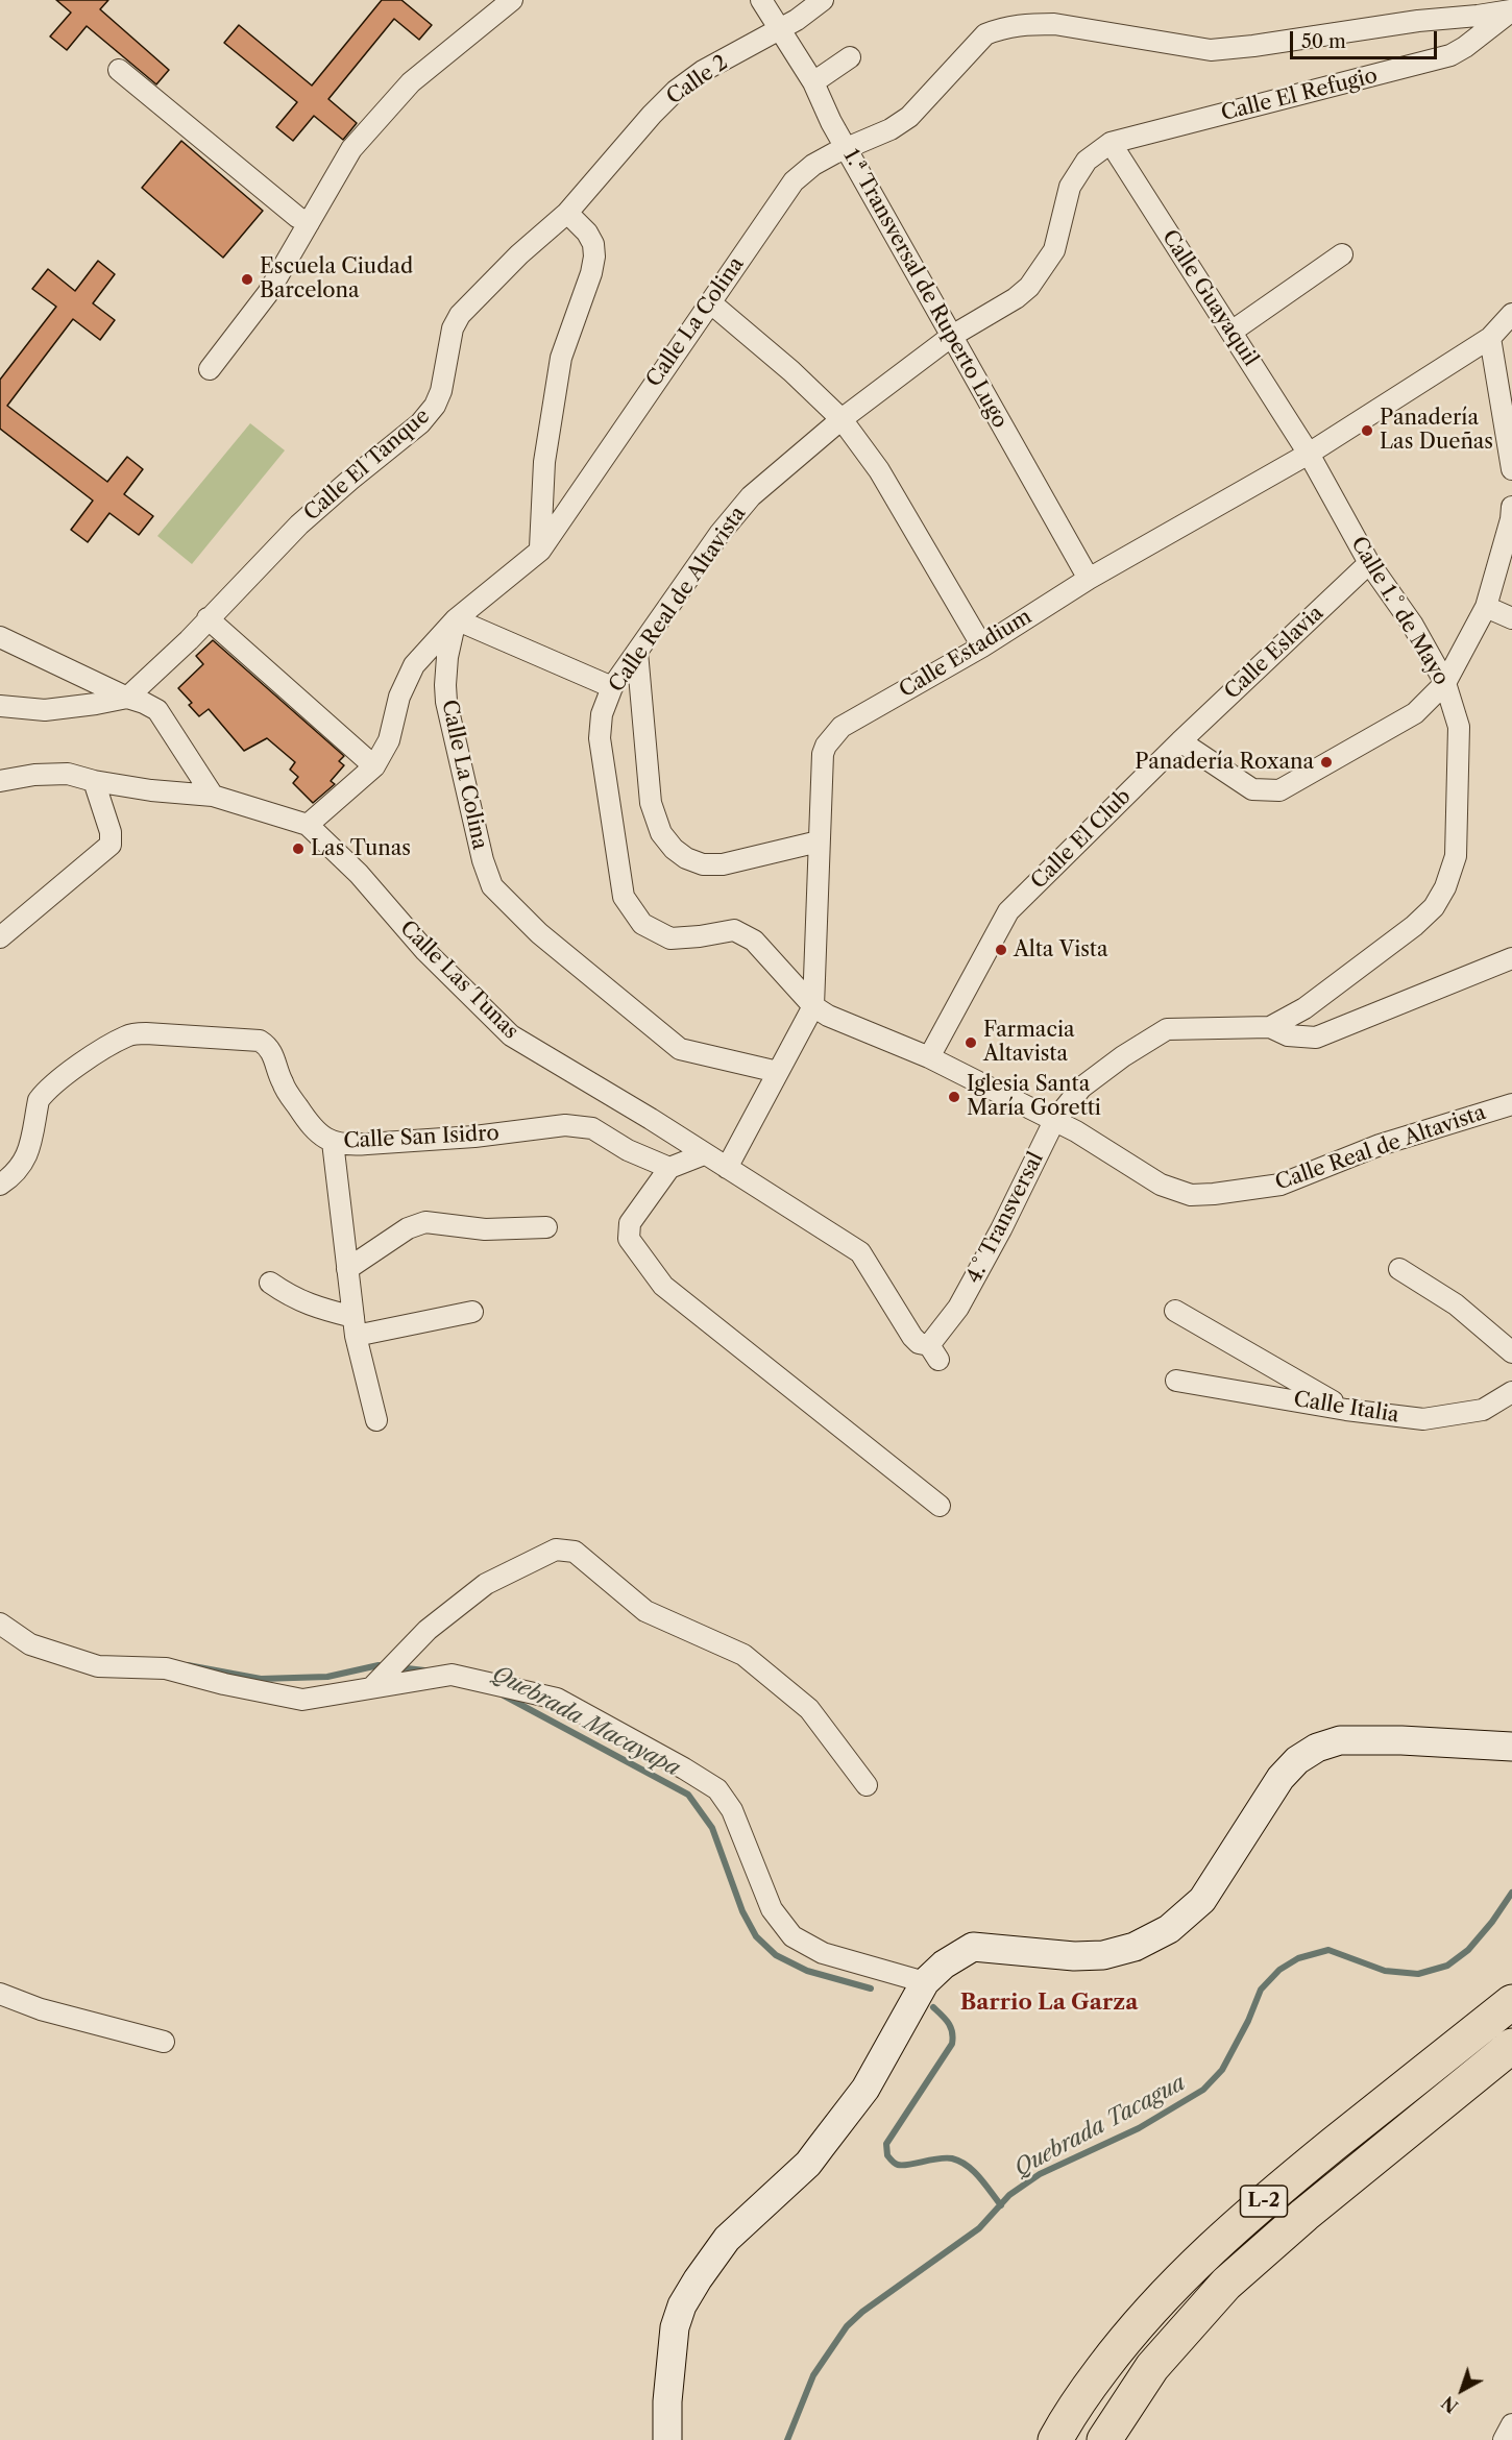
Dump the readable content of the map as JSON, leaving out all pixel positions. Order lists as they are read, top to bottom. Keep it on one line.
{"streets":{"highway":["L-2"],"street":["Calle 2","Calle El Refugio","1.ª Transversal de Ruperto Lugo","Calle Guayaquil","Calle La Colina","Calle El Tanque","Calle Real de Altavista","Calle 1.° de Mayo","Calle Eslavia","Calle Estadium","Calle El Club","Calle Las Tunas","Calle San Isidro","4.° Transversal","Calle Italia"]},"crossings":[["Calle 2","1.ª Transversal de Ruperto Lugo"],["Calle 2","Calle El Tanque"],["Calle El Refugio","Calle Guayaquil"],["Calle El Refugio","Calle La Colina"],["Calle El Refugio","Calle Real de Altavista"],["1.ª Transversal de Ruperto Lugo","Calle La Colina"],["1.ª Transversal de Ruperto Lugo","Calle Real de Altavista"],["1.ª Transversal de Ruperto Lugo","Calle Estadium"],["Calle Guayaquil","Calle Real de Altavista"],["Calle Guayaquil","Calle 1.° de Mayo"],["Calle Guayaquil","Calle Estadium"],["Calle La Colina","Calle Estadium"],["Calle Real de Altavista","Calle Estadium"],["Calle Real de Altavista","Calle El Club"],["Calle Real de Altavista","4.° Transversal"],["Calle 1.° de Mayo","Calle Eslavia"],["Calle 1.° de Mayo","Calle Estadium"],["Calle 1.° de Mayo","4.° Transversal"],["Calle Eslavia","Calle El Club"],["Calle Estadium","Calle Las Tunas"],["Calle Las Tunas","4.° Transversal"]],"districts":["Barrio La Garza"],"water":["Quebrada Macayapa","Quebrada Tacagua"],"places":["Escuela Ciudad Barcelona","Panadería Las Dueñas","Panadería Roxana","Las Tunas","Alta Vista","Farmacia Altavista","Iglesia Santa María Goretti"],"scale_bar":"50 m","north":"bottom left"}
